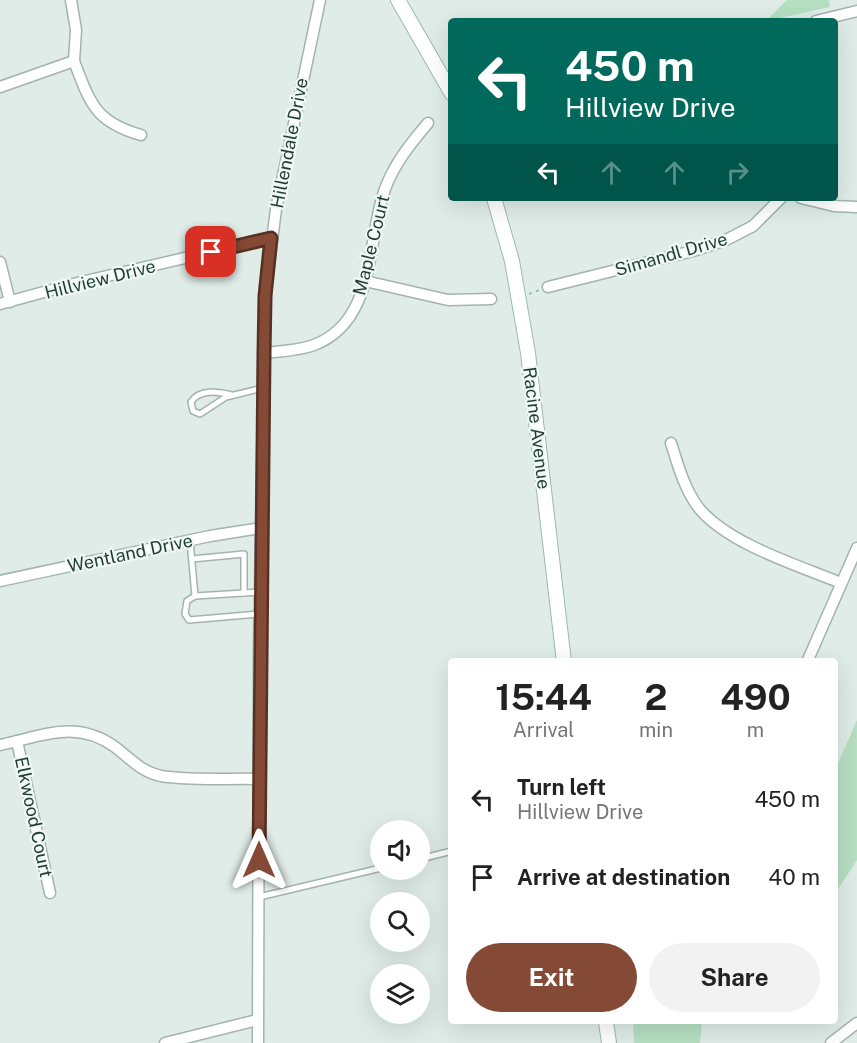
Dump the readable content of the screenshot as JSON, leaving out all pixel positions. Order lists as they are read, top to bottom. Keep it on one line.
{"streets":{"main road":["Racine Avenue"],"street":["Hillendale Drive","Maple Court","Simandl Drive","Hillview Drive","Wentland Drive","Elkwood Court"]},"crossings":[["Hillendale Drive","Maple Court"],["Hillendale Drive","Hillview Drive"],["Hillendale Drive","Wentland Drive"]],"page":{"turn":["450 m","Hillview Drive"],"eta":["15:44","Arrival","2","min","490","m"],"list":[{"name":"Turn left","note":"Hillview Drive","value":"450 m"},{"name":"Arrive at destination","value":"40 m"}],"buttons":["Exit","Share"]}}
